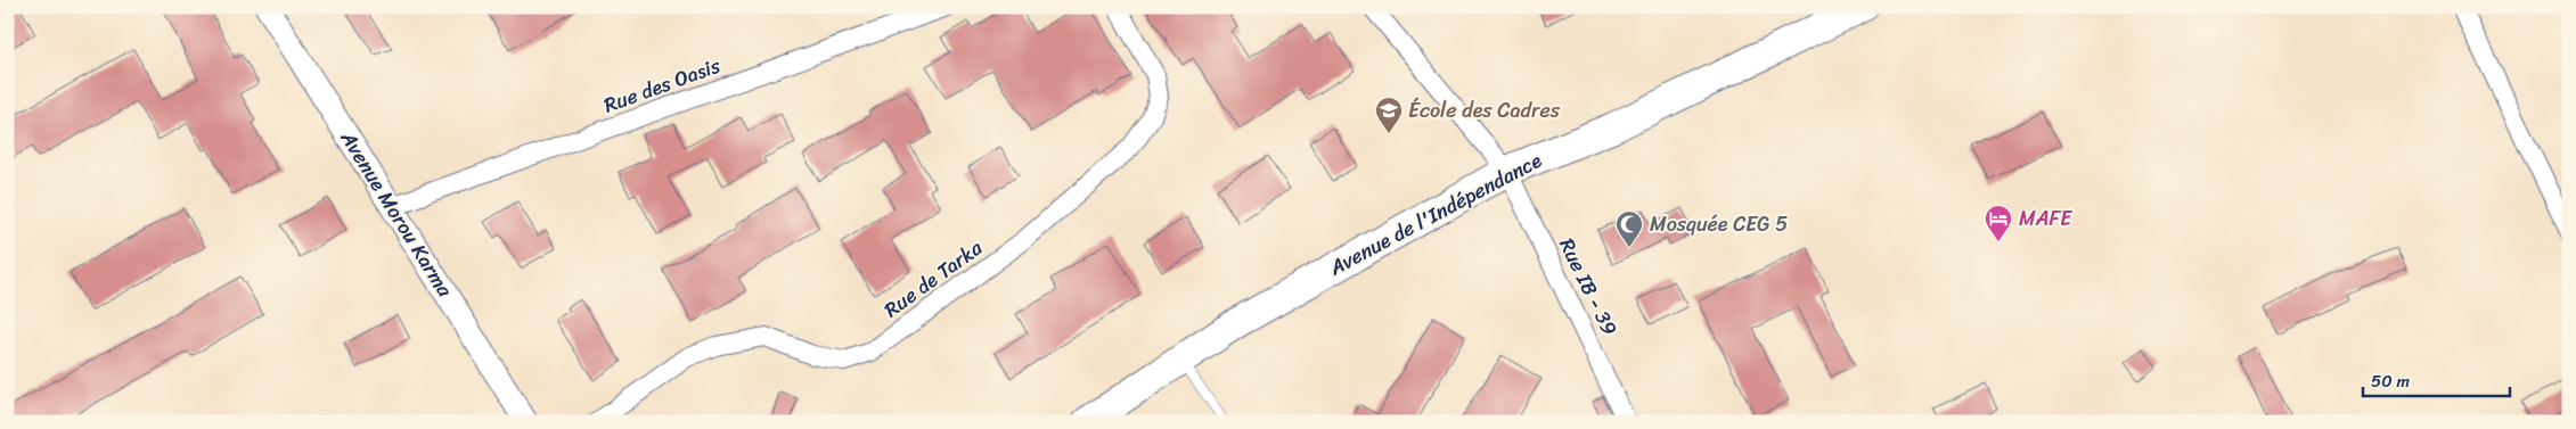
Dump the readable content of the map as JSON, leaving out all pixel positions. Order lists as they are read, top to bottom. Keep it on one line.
{"streets":{"highway":["Avenue de l'Indépendance"],"street":["Rue des Oasis","Avenue Morou Karma","Rue de Tarka","Rue IB - 39"]},"crossings":[["Rue des Oasis","Avenue Morou Karma"],["Avenue de l'Indépendance","Rue IB - 39"]],"places":{"school or university":["École des Cadres"],"hotel":["MAFE"],"mosque":["Mosquée CEG 5"]},"scale_bar":"50 m"}
